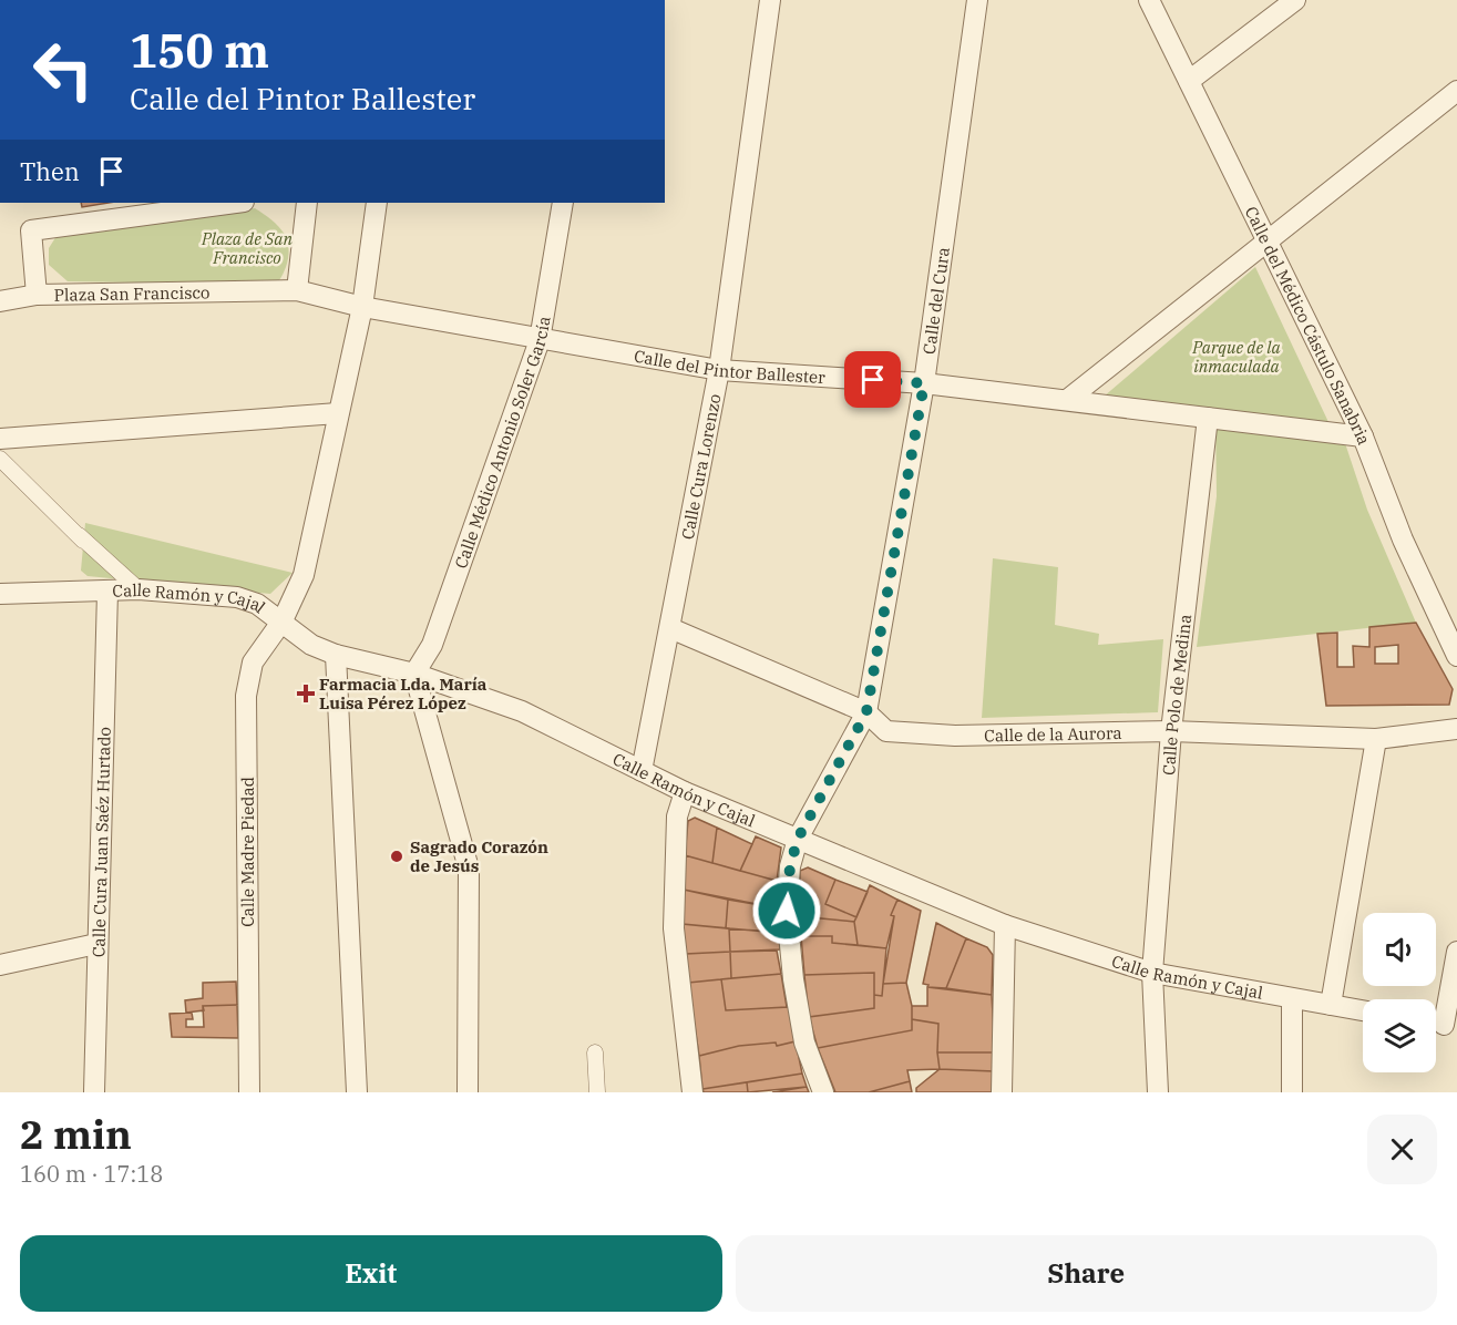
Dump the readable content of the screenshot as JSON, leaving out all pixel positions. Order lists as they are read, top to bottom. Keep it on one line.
{"streets":{"street":["Plaza San Francisco","Calle del Cura","Calle del Médico Cástulo Sanabria","Calle del Pintor Ballester","Calle Médico Antonio Soler García","Calle Cura Lorenzo","Calle Ramón y Cajal","Calle Polo de Medina","Calle de la Aurora","Calle Cura Juan Saéz Hurtado","Calle Madre Piedad"]},"crossings":[["Plaza San Francisco","Calle del Pintor Ballester"],["Calle del Cura","Calle del Pintor Ballester"],["Calle del Cura","Calle Ramón y Cajal"],["Calle del Cura","Calle de la Aurora"],["Calle del Médico Cástulo Sanabria","Calle del Pintor Ballester"],["Calle del Pintor Ballester","Calle Médico Antonio Soler García"],["Calle del Pintor Ballester","Calle Cura Lorenzo"],["Calle del Pintor Ballester","Calle Polo de Medina"],["Calle del Pintor Ballester","Calle Madre Piedad"],["Calle Médico Antonio Soler García","Calle Ramón y Cajal"],["Calle Cura Lorenzo","Calle Ramón y Cajal"],["Calle Cura Lorenzo","Calle de la Aurora"],["Calle Ramón y Cajal","Calle Polo de Medina"],["Calle Ramón y Cajal","Calle Cura Juan Saéz Hurtado"],["Calle Ramón y Cajal","Calle Madre Piedad"],["Calle Polo de Medina","Calle de la Aurora"]],"parks":["Plaza de San Francisco","Parque de la inmaculada"],"places":{"health":["Farmacia Lda. María Luisa Pérez López"],"other":["Sagrado Corazón de Jesús"]},"page":{"turn":["150 m","Calle del Pintor Ballester"],"then":"Then","heading":["2 min","160 m · 17:18"],"buttons":["Exit","Share"]}}
